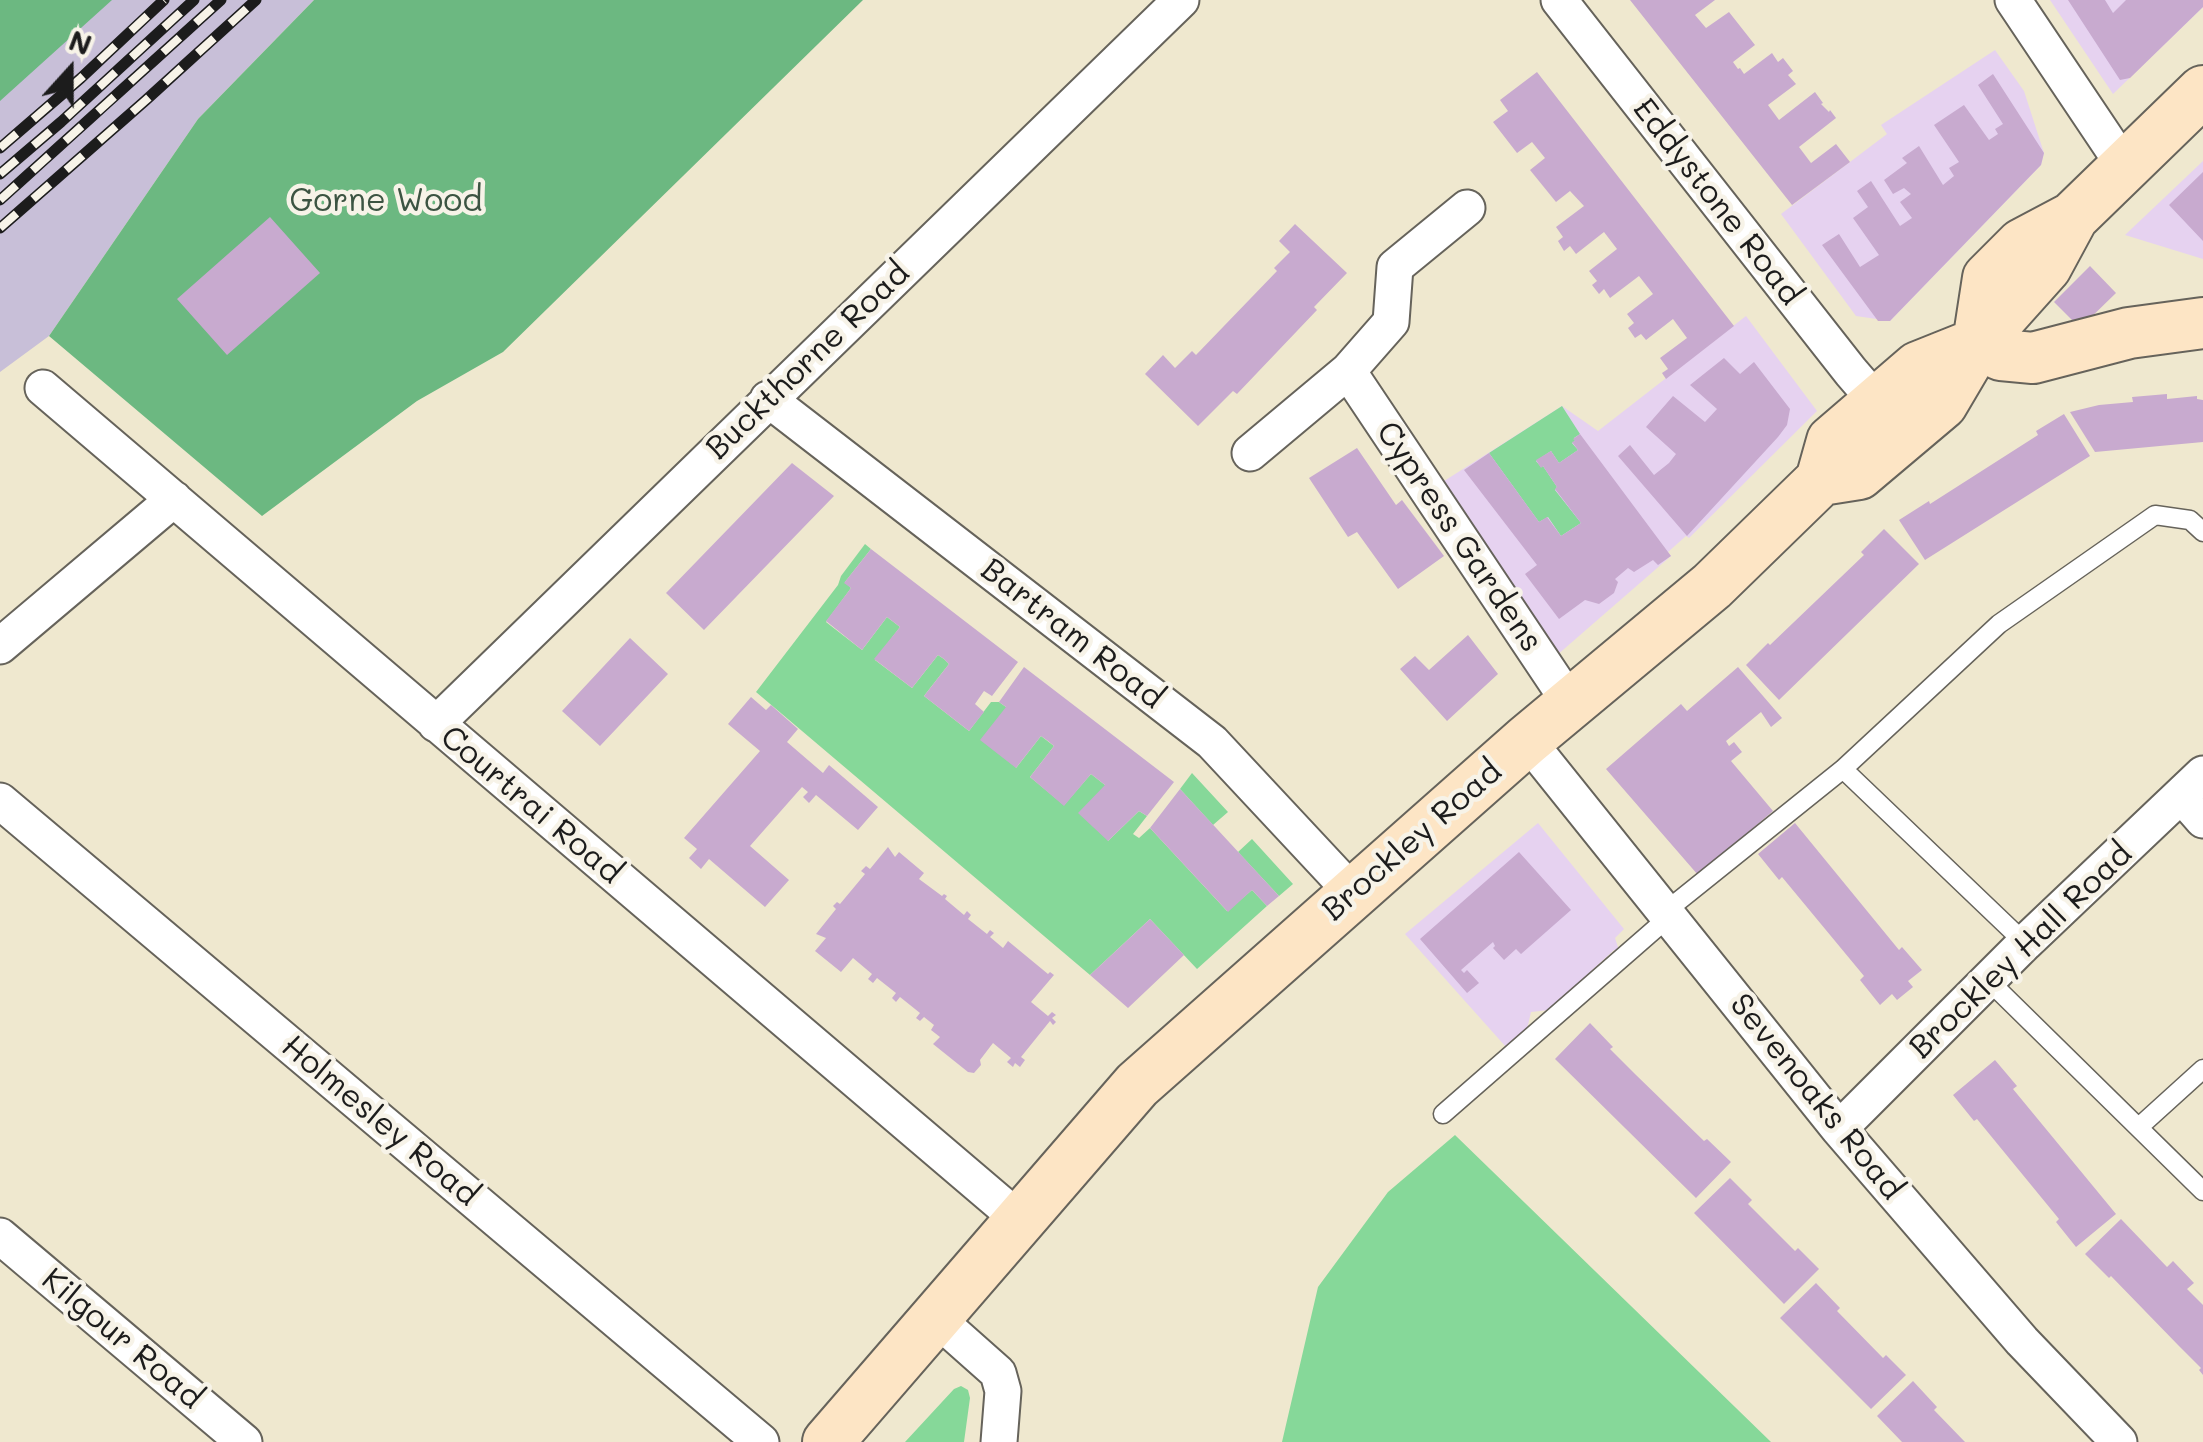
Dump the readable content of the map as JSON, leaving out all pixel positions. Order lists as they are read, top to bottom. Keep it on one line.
{"streets":{"main road":["Brockley Road"],"street":["Eddystone Road","Buckthorne Road","Cypress Gardens","Bartram Road","Courtrai Road","Brockley Hall Road","Sevenoaks Road","Holmesley Road","Kilgour Road"]},"crossings":[["Eddystone Road","Brockley Road"],["Buckthorne Road","Bartram Road"],["Buckthorne Road","Courtrai Road"],["Cypress Gardens","Brockley Road"],["Bartram Road","Brockley Road"],["Courtrai Road","Brockley Road"],["Brockley Road","Sevenoaks Road"],["Brockley Hall Road","Sevenoaks Road"]],"parks":["Gorne Wood"],"north":"top"}
